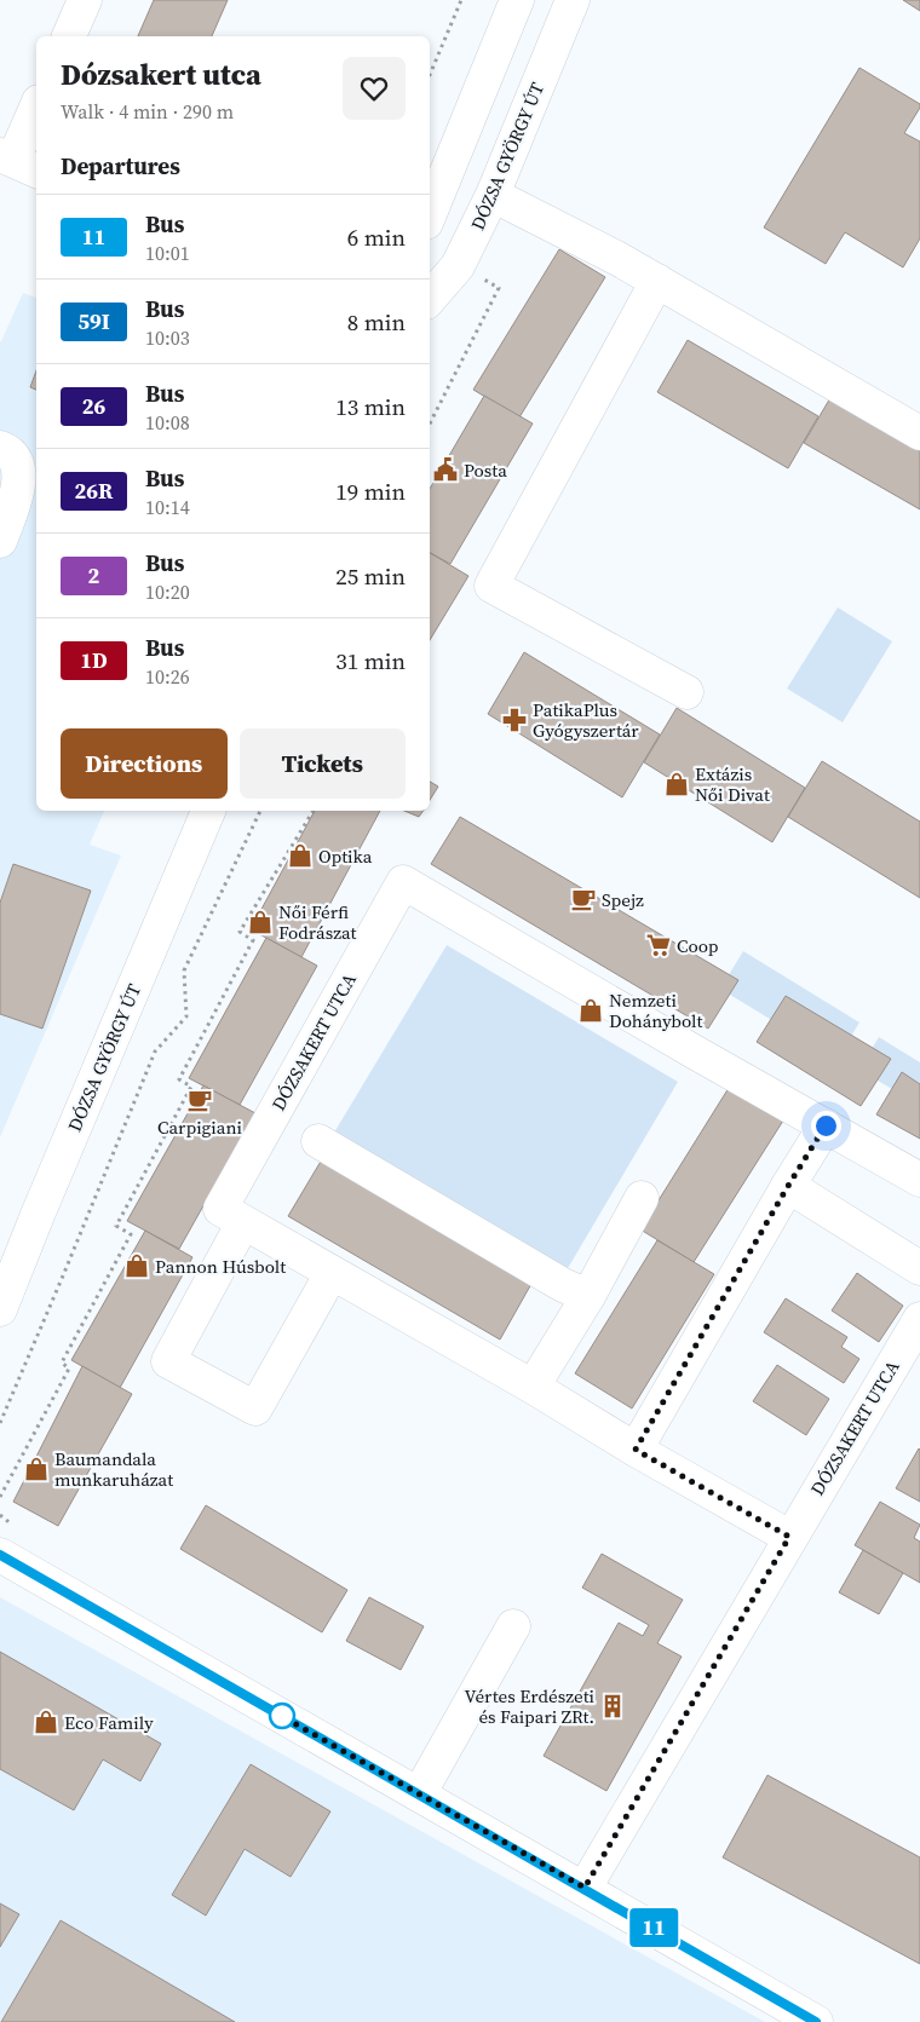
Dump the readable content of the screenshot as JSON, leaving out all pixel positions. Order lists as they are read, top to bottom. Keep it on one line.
{"streets":{"street":["DÓZSA GYÖRGY ÚT","DÓZSAKERT UTCA"]},"places":{"public building":["Posta"],"pharmacy":["PatikaPlus Gyógyszertár"],"shop":["Extázis Női Divat","Optika","Női Férfi Fodrászat","Nemzeti Dohánybolt","Pannon Húsbolt","Baumandala munkaruházat","Eco Family"],"cafe":["Spejz","Carpigiani"],"supermarket":["Coop"],"building":["Vértes Erdészeti és Faipari ZRt."]},"lines":["bus line 11"],"page":{"on_map":"11","heading":[["Dózsakert utca","Walk · 4 min · 290 m"],"Departures"],"list":[{"mark":"11","name":"Bus","note":"10:01","value":"6 min"},{"mark":"59I","name":"Bus","note":"10:03","value":"8 min"},{"mark":"26","name":"Bus","note":"10:08","value":"13 min"},{"mark":"26R","name":"Bus","note":"10:14","value":"19 min"},{"mark":"2","name":"Bus","note":"10:20","value":"25 min"},{"mark":"1D","name":"Bus","note":"10:26","value":"31 min"}],"buttons":["Directions","Tickets"]}}
